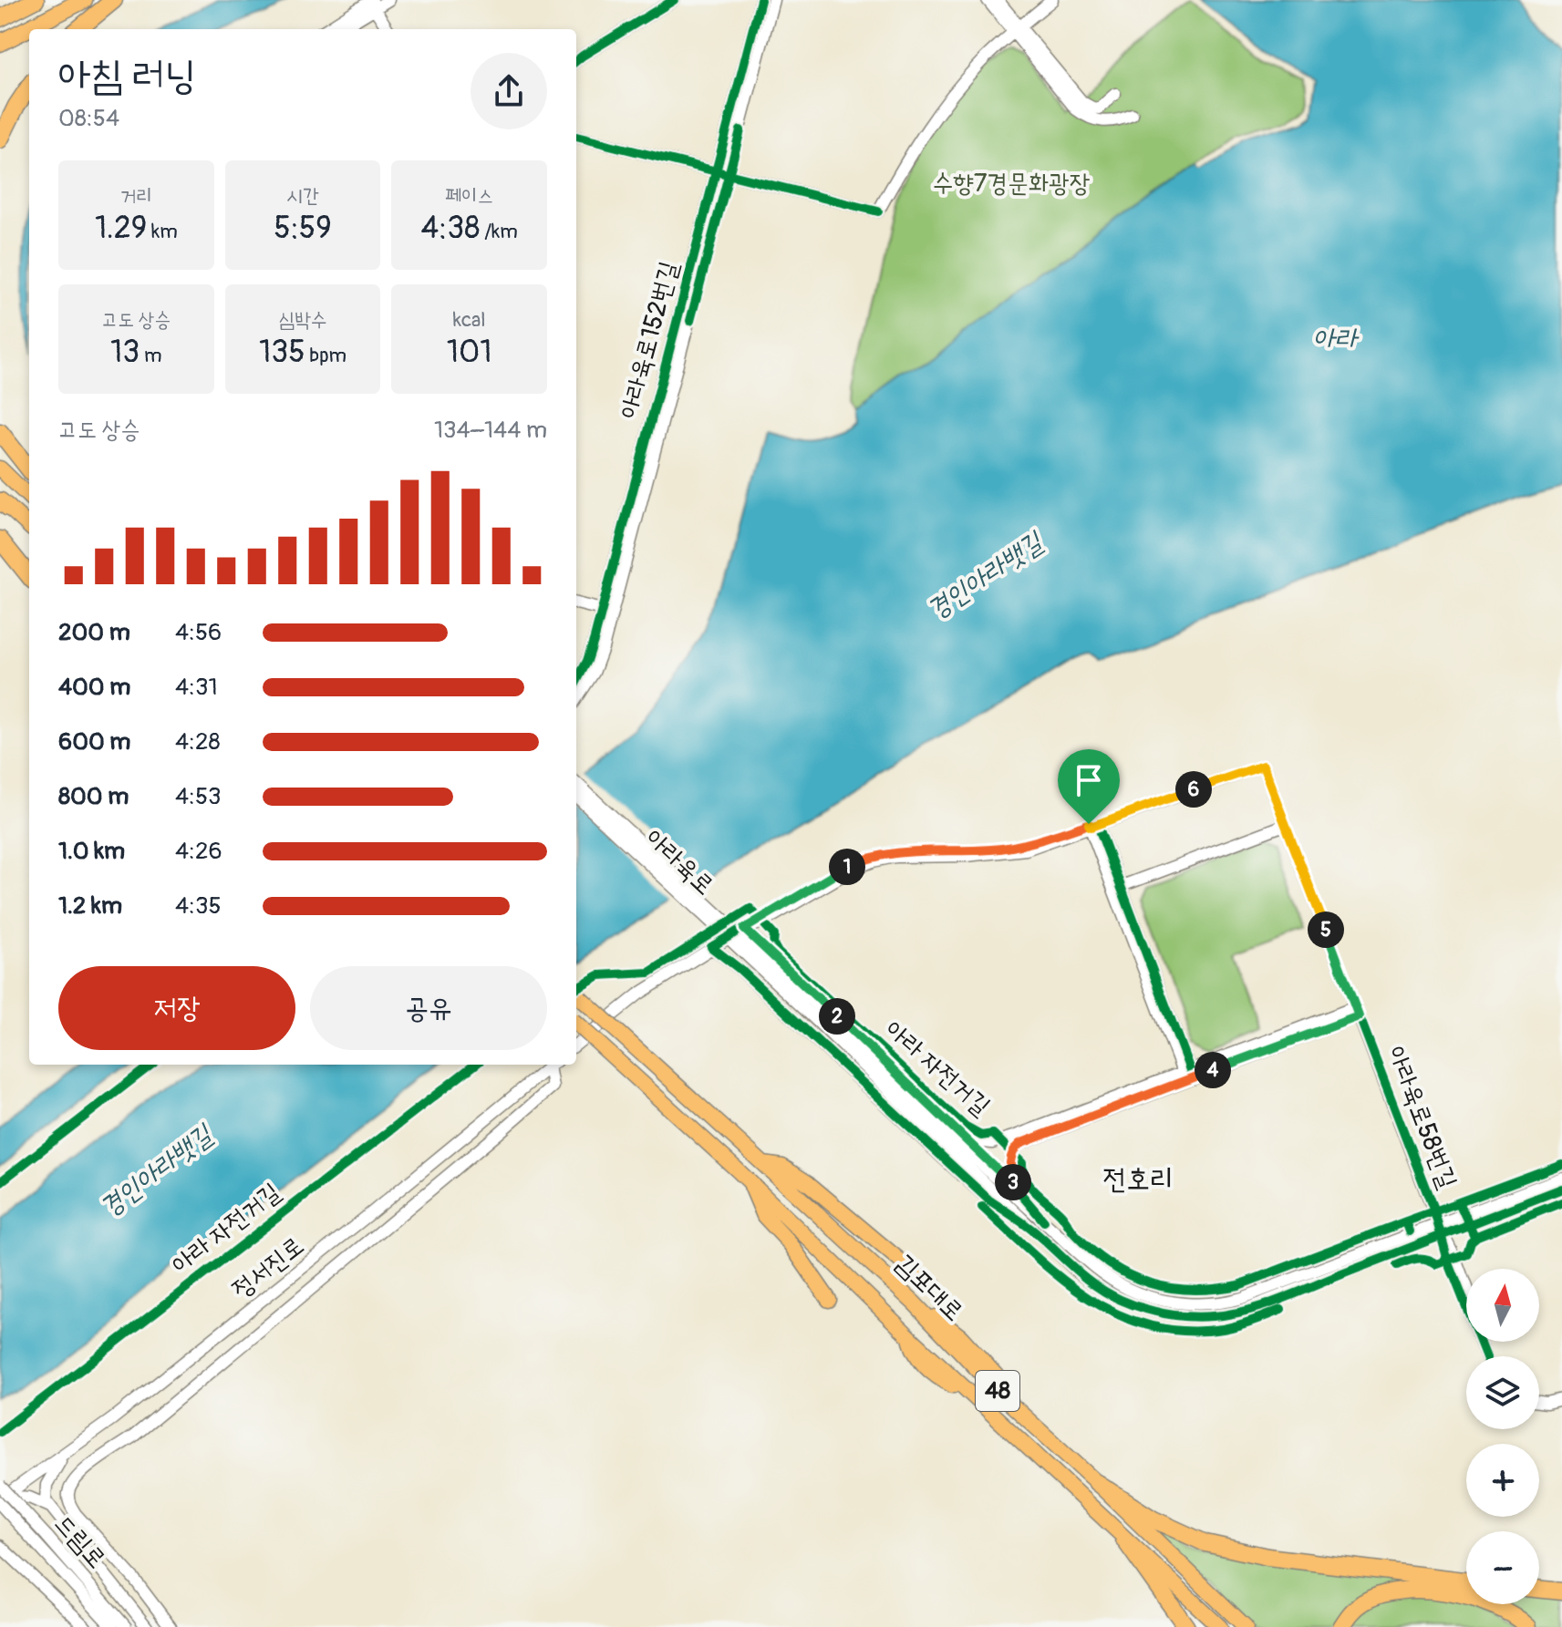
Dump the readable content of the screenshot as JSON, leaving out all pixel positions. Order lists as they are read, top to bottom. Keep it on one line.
{"streets":{"main road":["김포대로","48"],"street":["아라육로152번길","아라육로","아라육로58번길","정서진로","드림로"],"cycle path":["아라 자전거길"]},"crossings":[["아라육로","아라육로58번길"],["정서진로","드림로"]],"districts":["전호리"],"water":["아라","경인아라뱃길"],"parks":["수향7경문화광장"],"north":"top","page":{"heading":["아침 러닝","08:54"],"stats":[["거리","1.29 km"],["시간","5:59"],["페이스","4:38 /km"],["고도 상승","13 m"],["심박수","135 bpm"],["kcal","101"]],"chart":["고도 상승","134–144 m"],"list":[{"name":"200 m","note":"4:56"},{"name":"400 m","note":"4:31"},{"name":"600 m","note":"4:28"},{"name":"800 m","note":"4:53"},{"name":"1.0 km","note":"4:26"},{"name":"1.2 km","note":"4:35"}],"pins":["6","1","5","2","4","3"],"buttons":["저장","공유"],"map_buttons":["+","−"]}}
